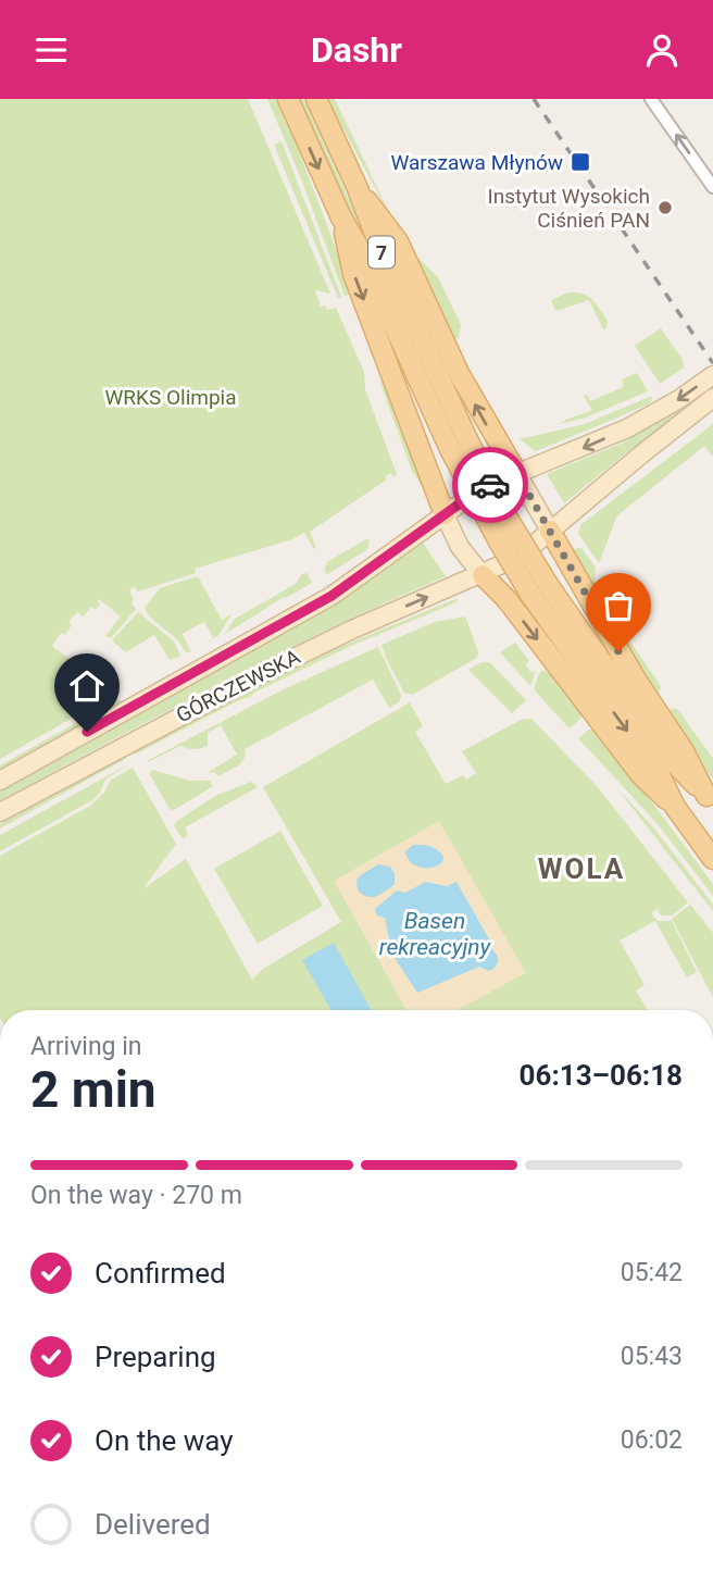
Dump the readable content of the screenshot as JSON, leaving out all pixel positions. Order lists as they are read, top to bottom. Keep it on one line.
{"streets":{"main road":["7","GÓRCZEWSKA"]},"districts":["WOLA"],"water":["Basen rekreacyjny"],"parks":["WRKS Olimpia"],"places":{"transit":["Warszawa Młynów"],"other":["Instytut Wysokich Ciśnień PAN"]},"page":{"header":"Dashr","heading":["2 min","Arriving in","06:13–06:18"],"bar":"On the way · 270 m","list":[["Confirmed","05:42"],["Preparing","05:43"],["On the way","06:02"],"Delivered"]}}
